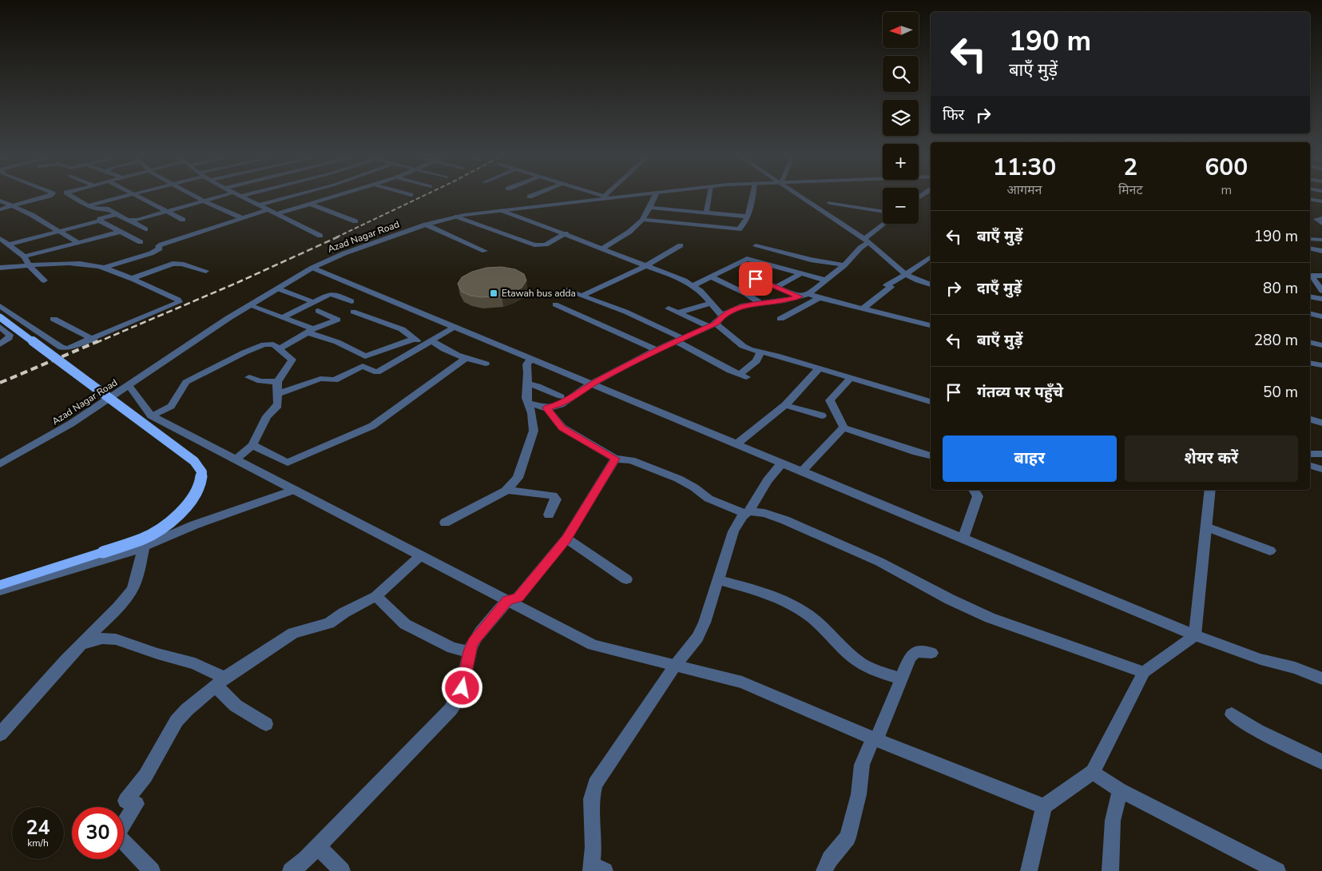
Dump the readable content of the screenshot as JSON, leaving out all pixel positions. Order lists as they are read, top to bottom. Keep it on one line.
{"streets":{"street":["Azad Nagar Road"]},"places":{"transit":["Etawah bus adda"]},"north":"left","page":{"map_buttons":["+","−"],"turn":["190 m","बाएँ मुड़ें"],"then":"फिर","eta":["11:30","आगमन","2","मिनट","600","m"],"list":[{"name":"बाएँ मुड़ें","value":"190 m"},{"name":"दाएँ मुड़ें","value":"80 m"},{"name":"बाएँ मुड़ें","value":"280 m"},{"name":"गंतव्य पर पहुँचे","value":"50 m"}],"buttons":["बाहर","शेयर करें"],"speed":"24 km/h","limit":"30"}}
